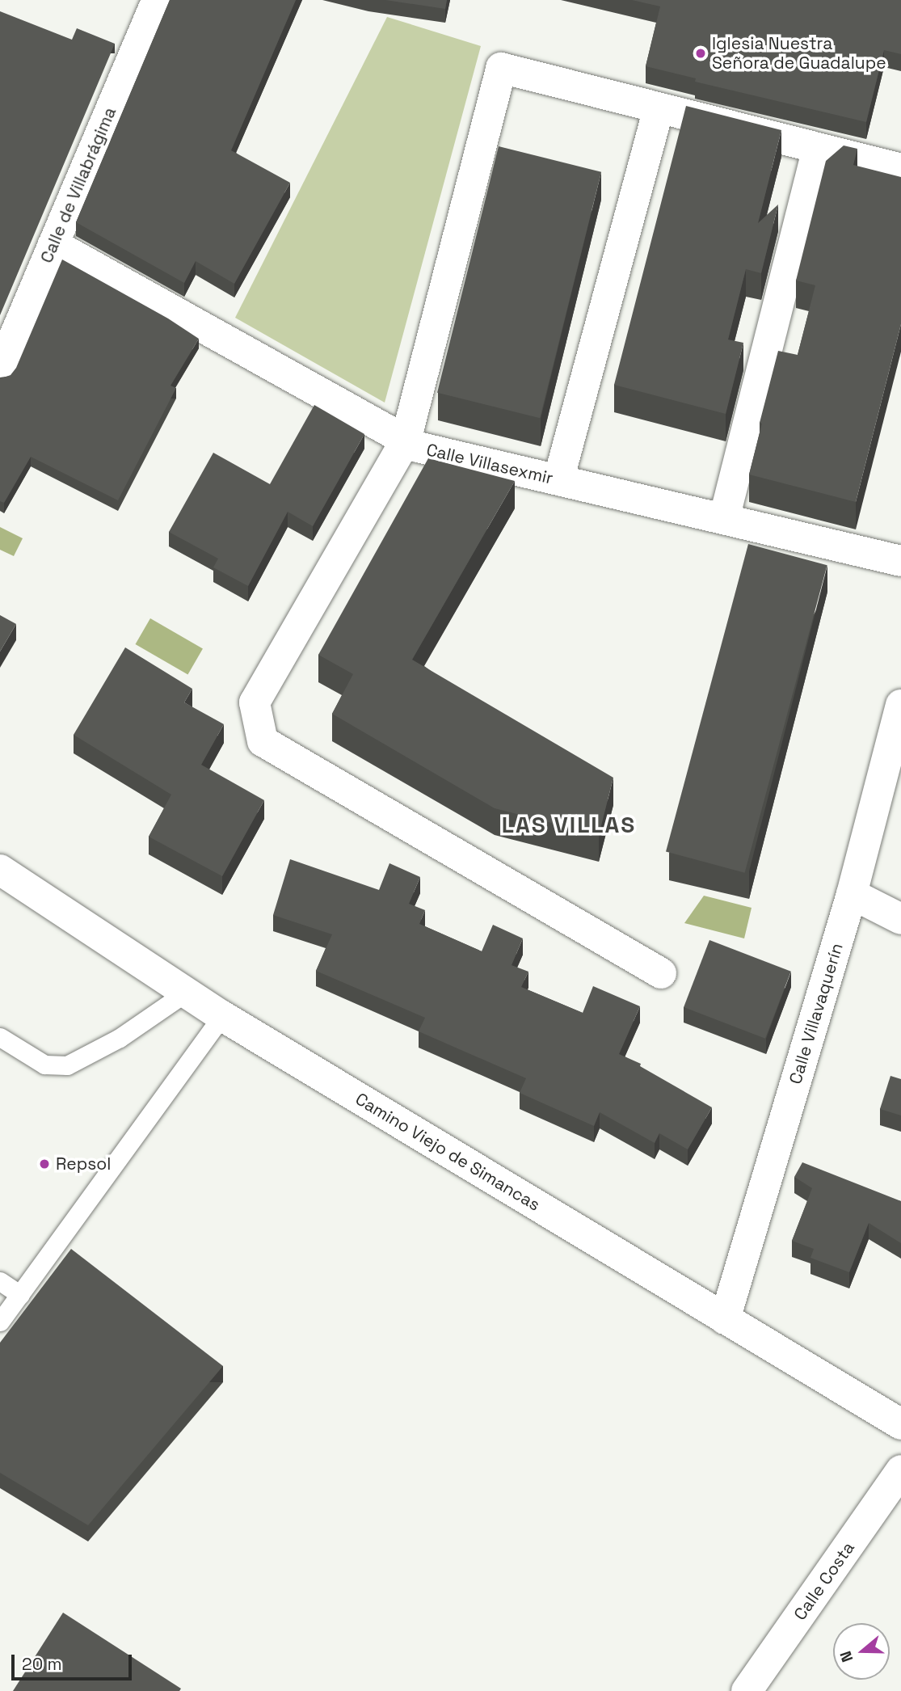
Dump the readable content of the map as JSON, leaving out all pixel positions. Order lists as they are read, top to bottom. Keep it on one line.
{"streets":{"street":["Calle de Villabrágima","Calle Villasexmir","Calle Villavaquerín","Camino Viejo de Simancas","Calle Costa"]},"crossings":[["Calle de Villabrágima","Calle Villasexmir"],["Calle Villavaquerín","Camino Viejo de Simancas"]],"districts":["LAS VILLAS"],"places":["Iglesia Nuestra Señora de Guadalupe","Repsol"],"scale_bar":"20 m","north":"left"}
